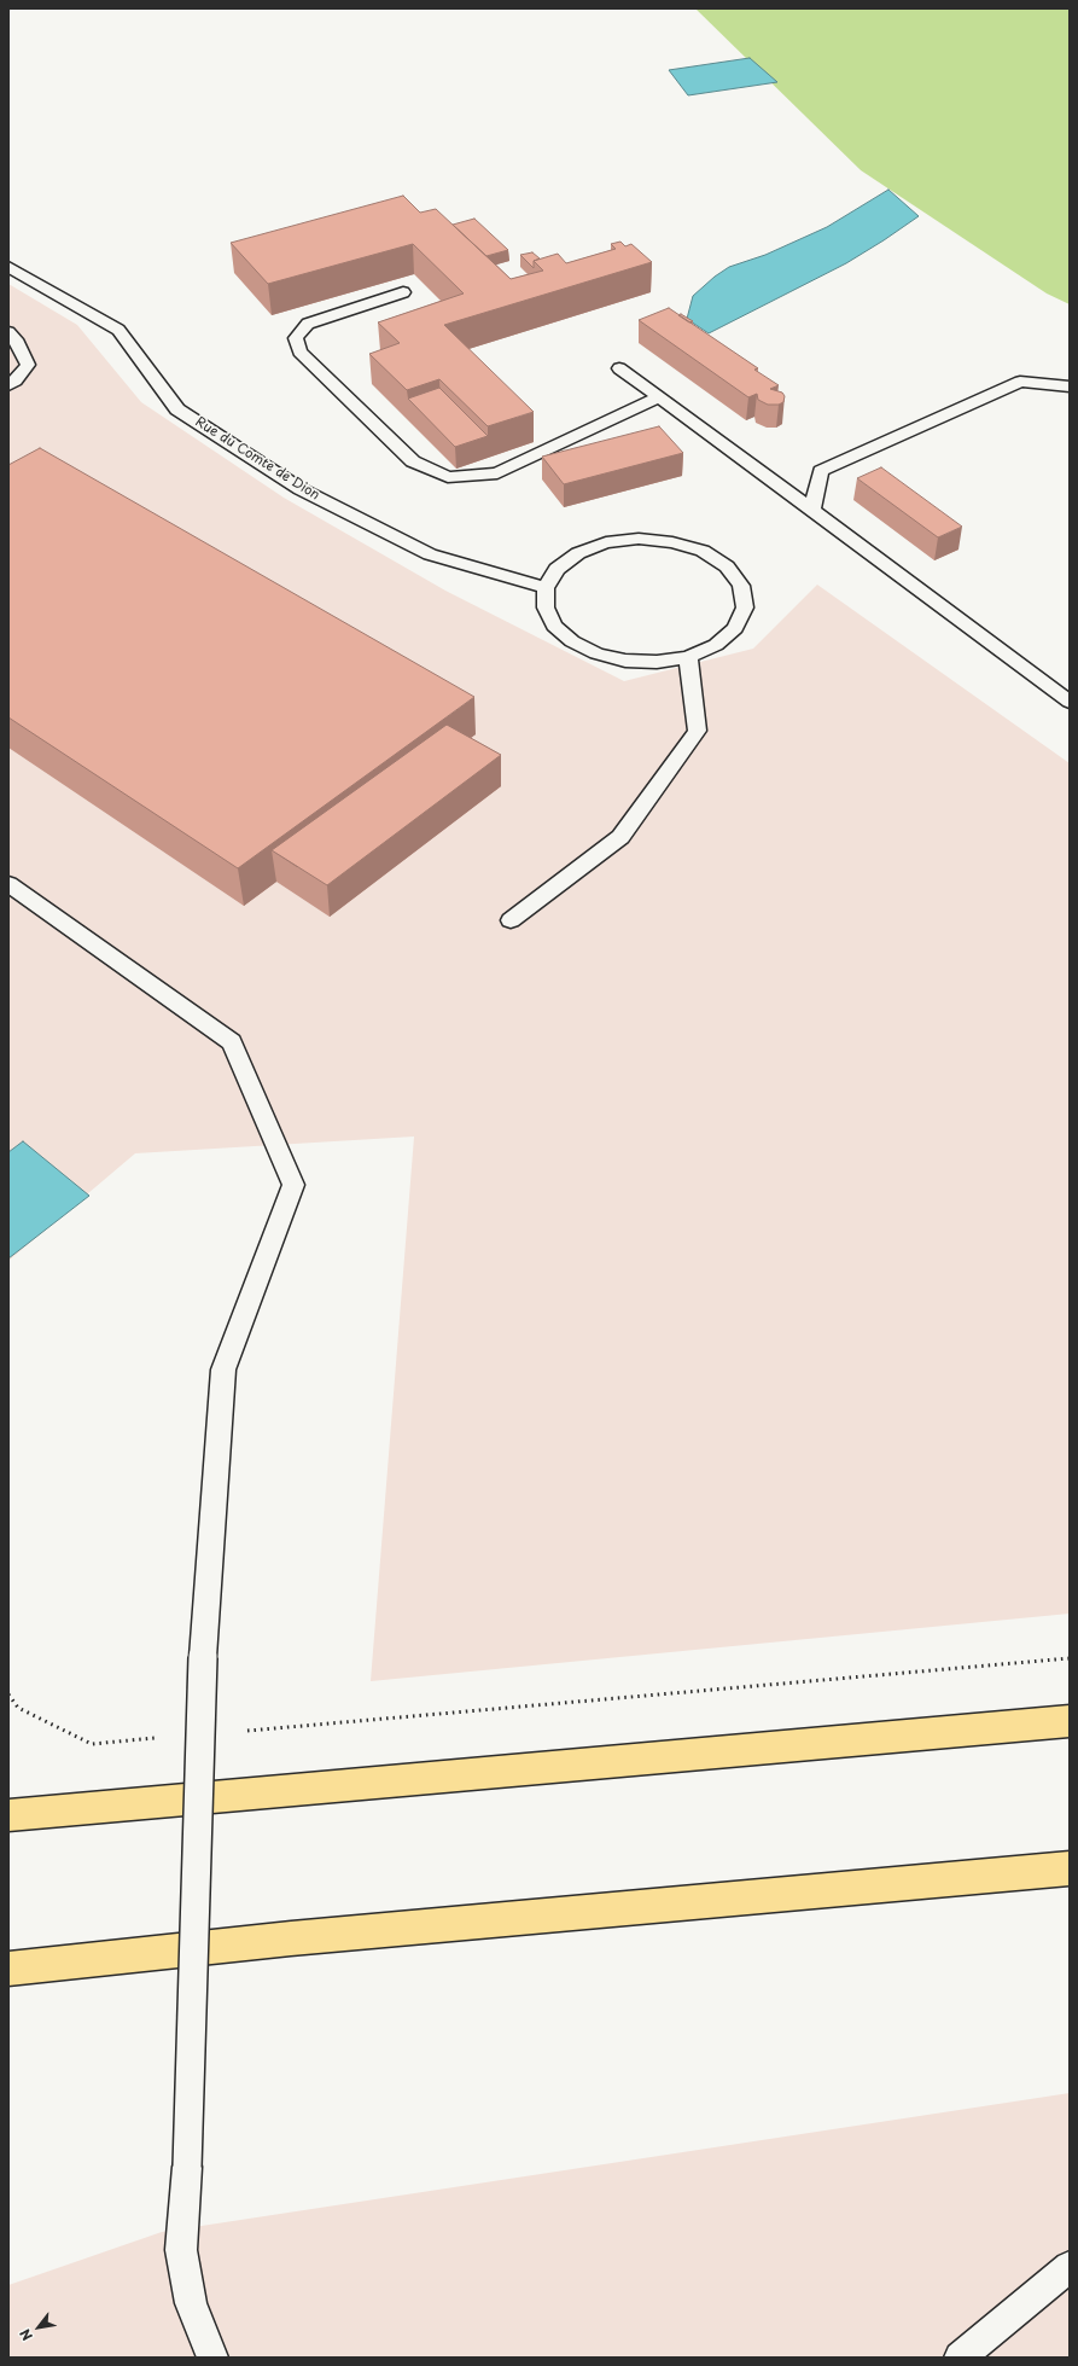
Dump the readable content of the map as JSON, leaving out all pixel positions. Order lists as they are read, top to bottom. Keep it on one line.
{"streets":{"lane":["Rue du Comte de Dion"]},"north":"bottom left"}
